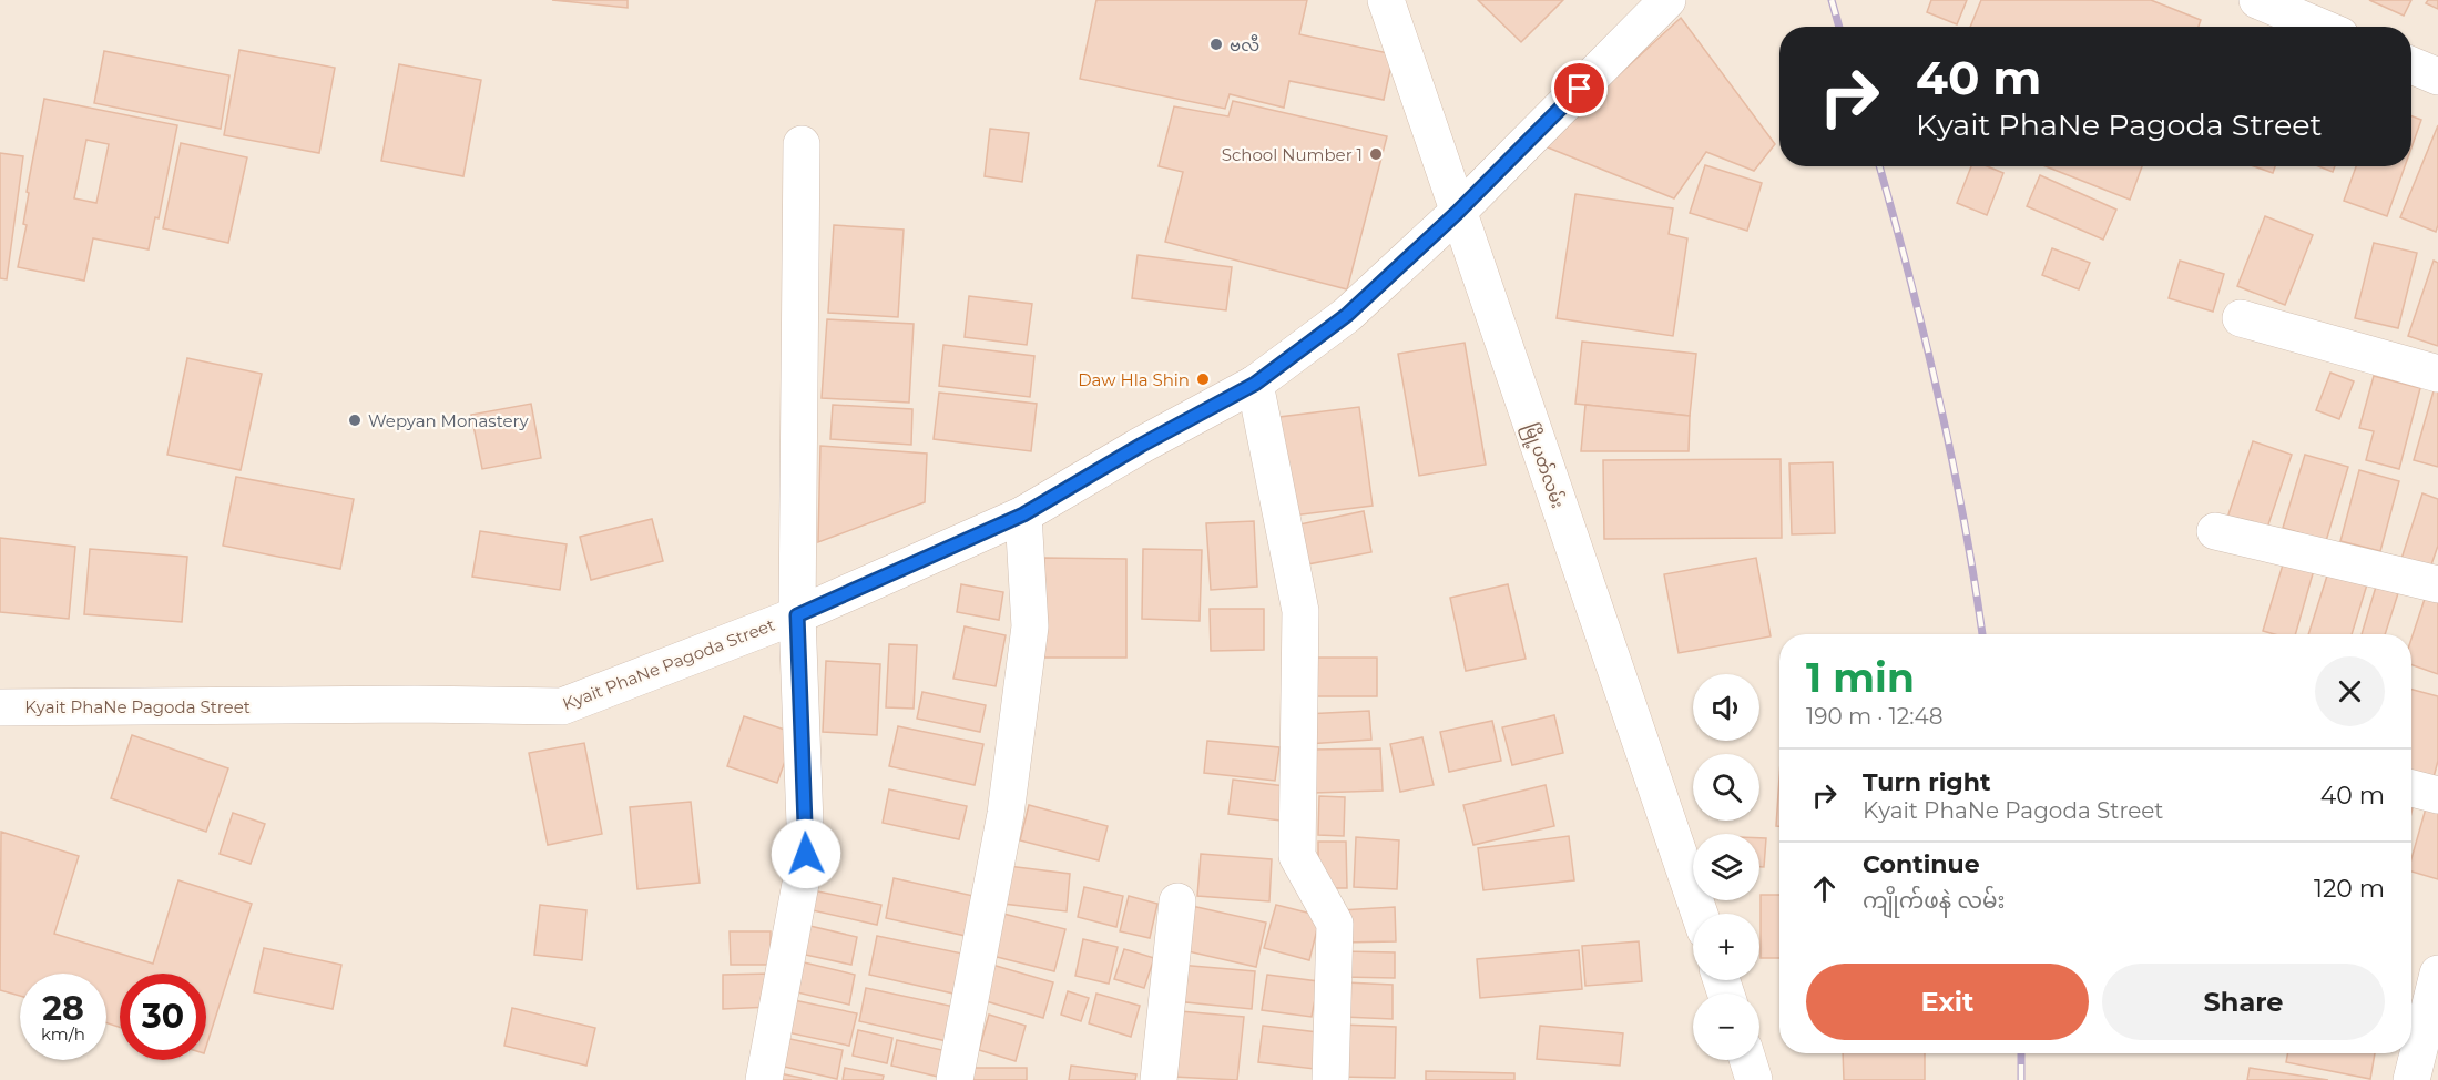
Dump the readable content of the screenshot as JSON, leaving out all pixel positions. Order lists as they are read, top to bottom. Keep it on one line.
{"streets":{"street":["မြို့ပတ်လမ်း","Kyait PhaNe Pagoda Street"]},"crossings":[["မြို့ပတ်လမ်း","Kyait PhaNe Pagoda Street"]],"places":["ဗလီ","School Number 1","Daw Hla Shin","Wepyan Monastery"],"page":{"turn":["40 m","Kyait PhaNe Pagoda Street"],"heading":["1 min","190 m · 12:48"],"map_buttons":["+","−"],"list":[{"name":"Turn right","note":"Kyait PhaNe Pagoda Street","value":"40 m"},{"name":"Continue","note":"ကျိုက်ဖနဲ လမ်း","value":"120 m"}],"buttons":["Exit","Share"],"speed":"28 km/h","limit":"30"}}
